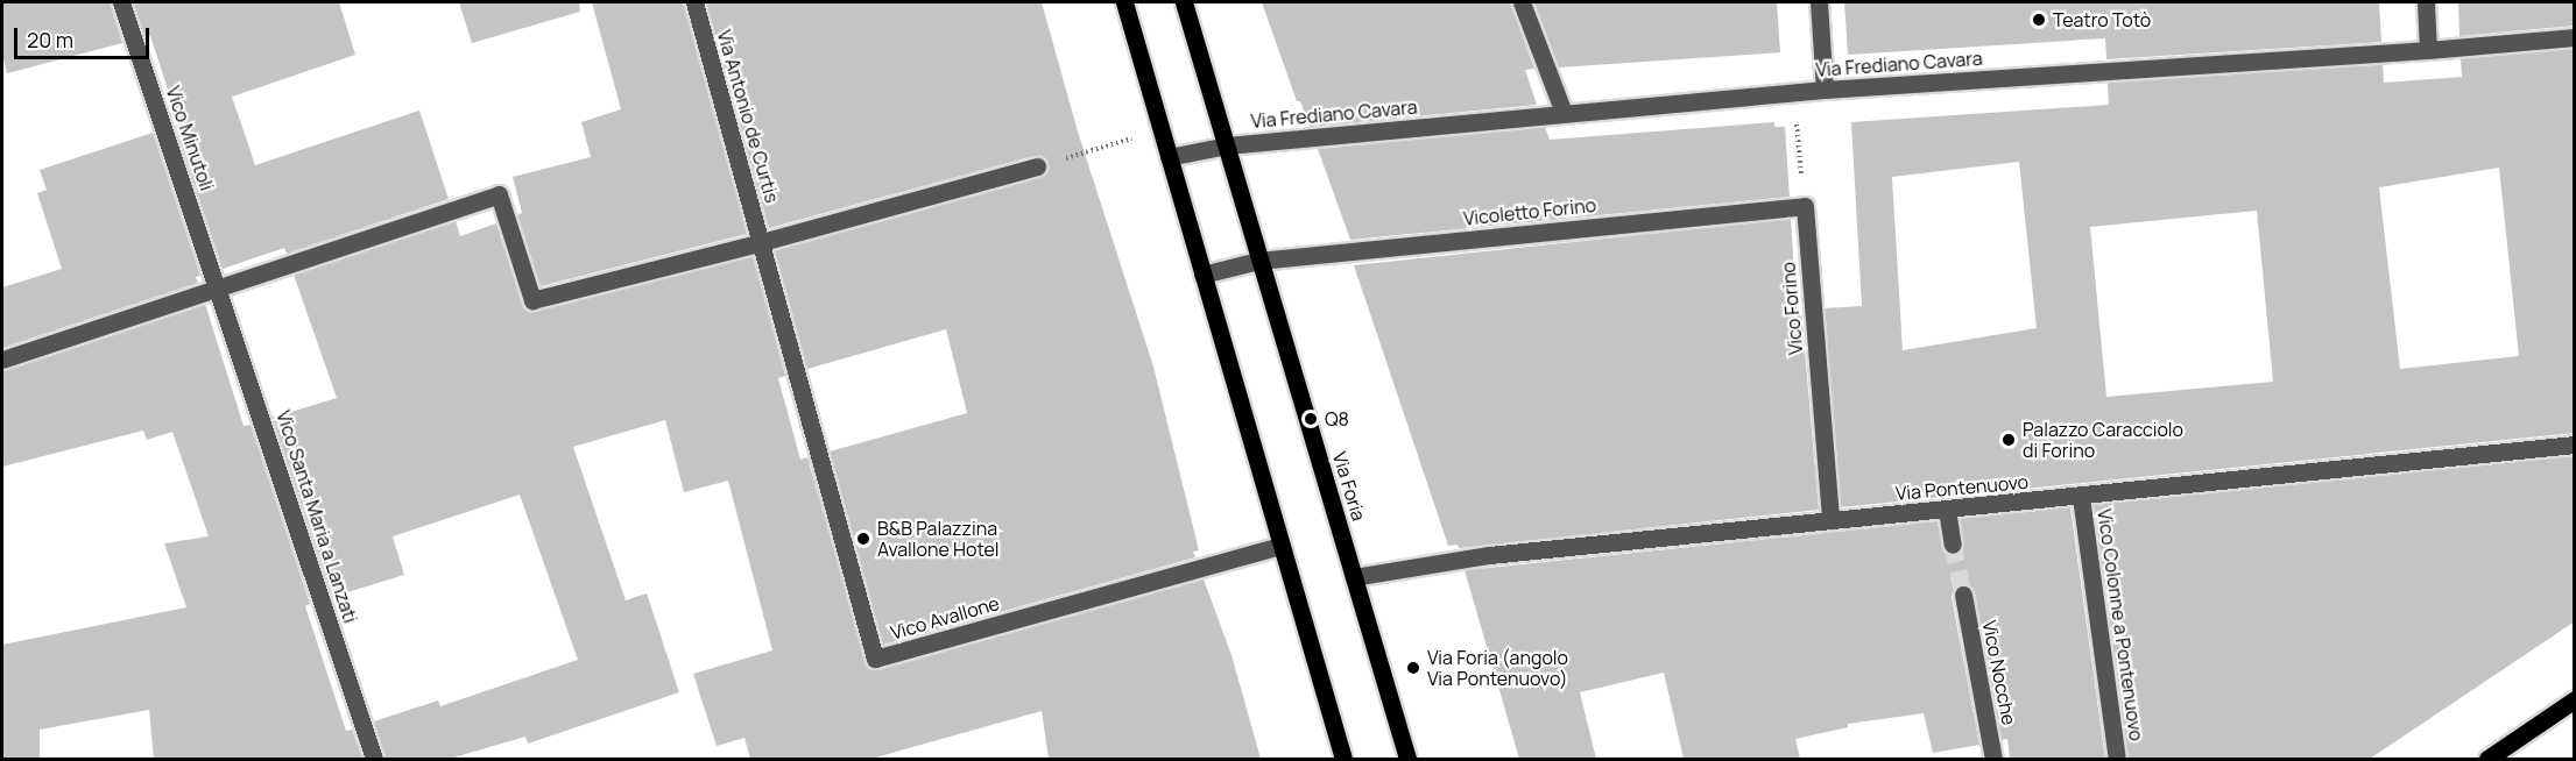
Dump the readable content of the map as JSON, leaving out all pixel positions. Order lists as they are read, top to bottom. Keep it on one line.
{"streets":{"main road":["Via Foria"],"street":["Via Frediano Cavara","Via Antonio de Curtis","Vico Minutoli","Vicoletto Forino","Vico Forino","Via Pontenuovo","Vico Santa Maria a Lanzati","Vico Avallone","Vico Colonne a Pontenuovo","Vico Nocche"]},"crossings":[["Via Frediano Cavara","Via Foria"],["Via Antonio de Curtis","Vico Avallone"],["Vico Minutoli","Vico Santa Maria a Lanzati"],["Vicoletto Forino","Vico Forino"],["Vicoletto Forino","Via Foria"],["Vico Forino","Via Pontenuovo"],["Via Foria","Via Pontenuovo"],["Via Pontenuovo","Vico Colonne a Pontenuovo"]],"places":["Teatro Totò","Q8","Palazzo Caracciolo di Forino","B&B Palazzina Avallone Hotel","Via Foria (angolo Via Pontenuovo)"],"scale_bar":"20 m"}
